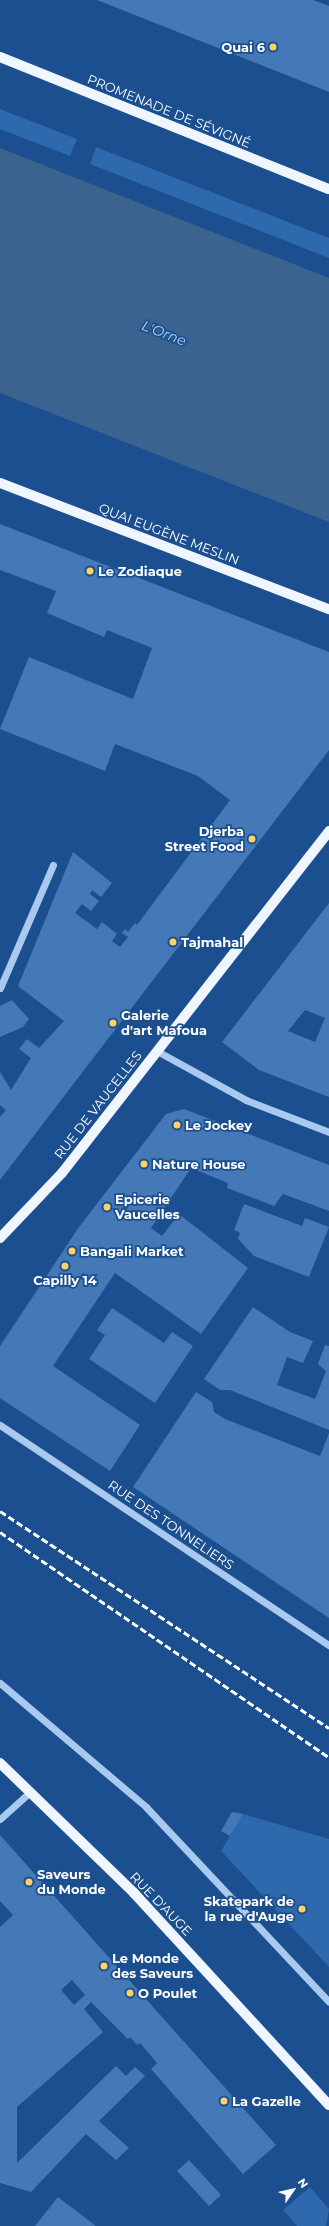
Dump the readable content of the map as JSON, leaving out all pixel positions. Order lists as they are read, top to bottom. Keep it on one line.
{"streets":{"main road":["PROMENADE DE SÉVIGNÉ","QUAI EUGÈNE MESLIN","RUE DE VAUCELLES","RUE D'AUGE"],"street":["RUE DES TONNELIERS"]},"water":["L'Orne"],"places":["Quai 6","Le Zodiaque","Djerba Street Food","Tajmahal","Galerie d'art Mafoua","Le Jockey","Nature House","Epicerie Vaucelles","Bangali Market","Capilly 14","Saveurs du Monde","Skatepark de la rue d'Auge","Le Monde des Saveurs","O Poulet","La Gazelle"],"north":"top right"}
